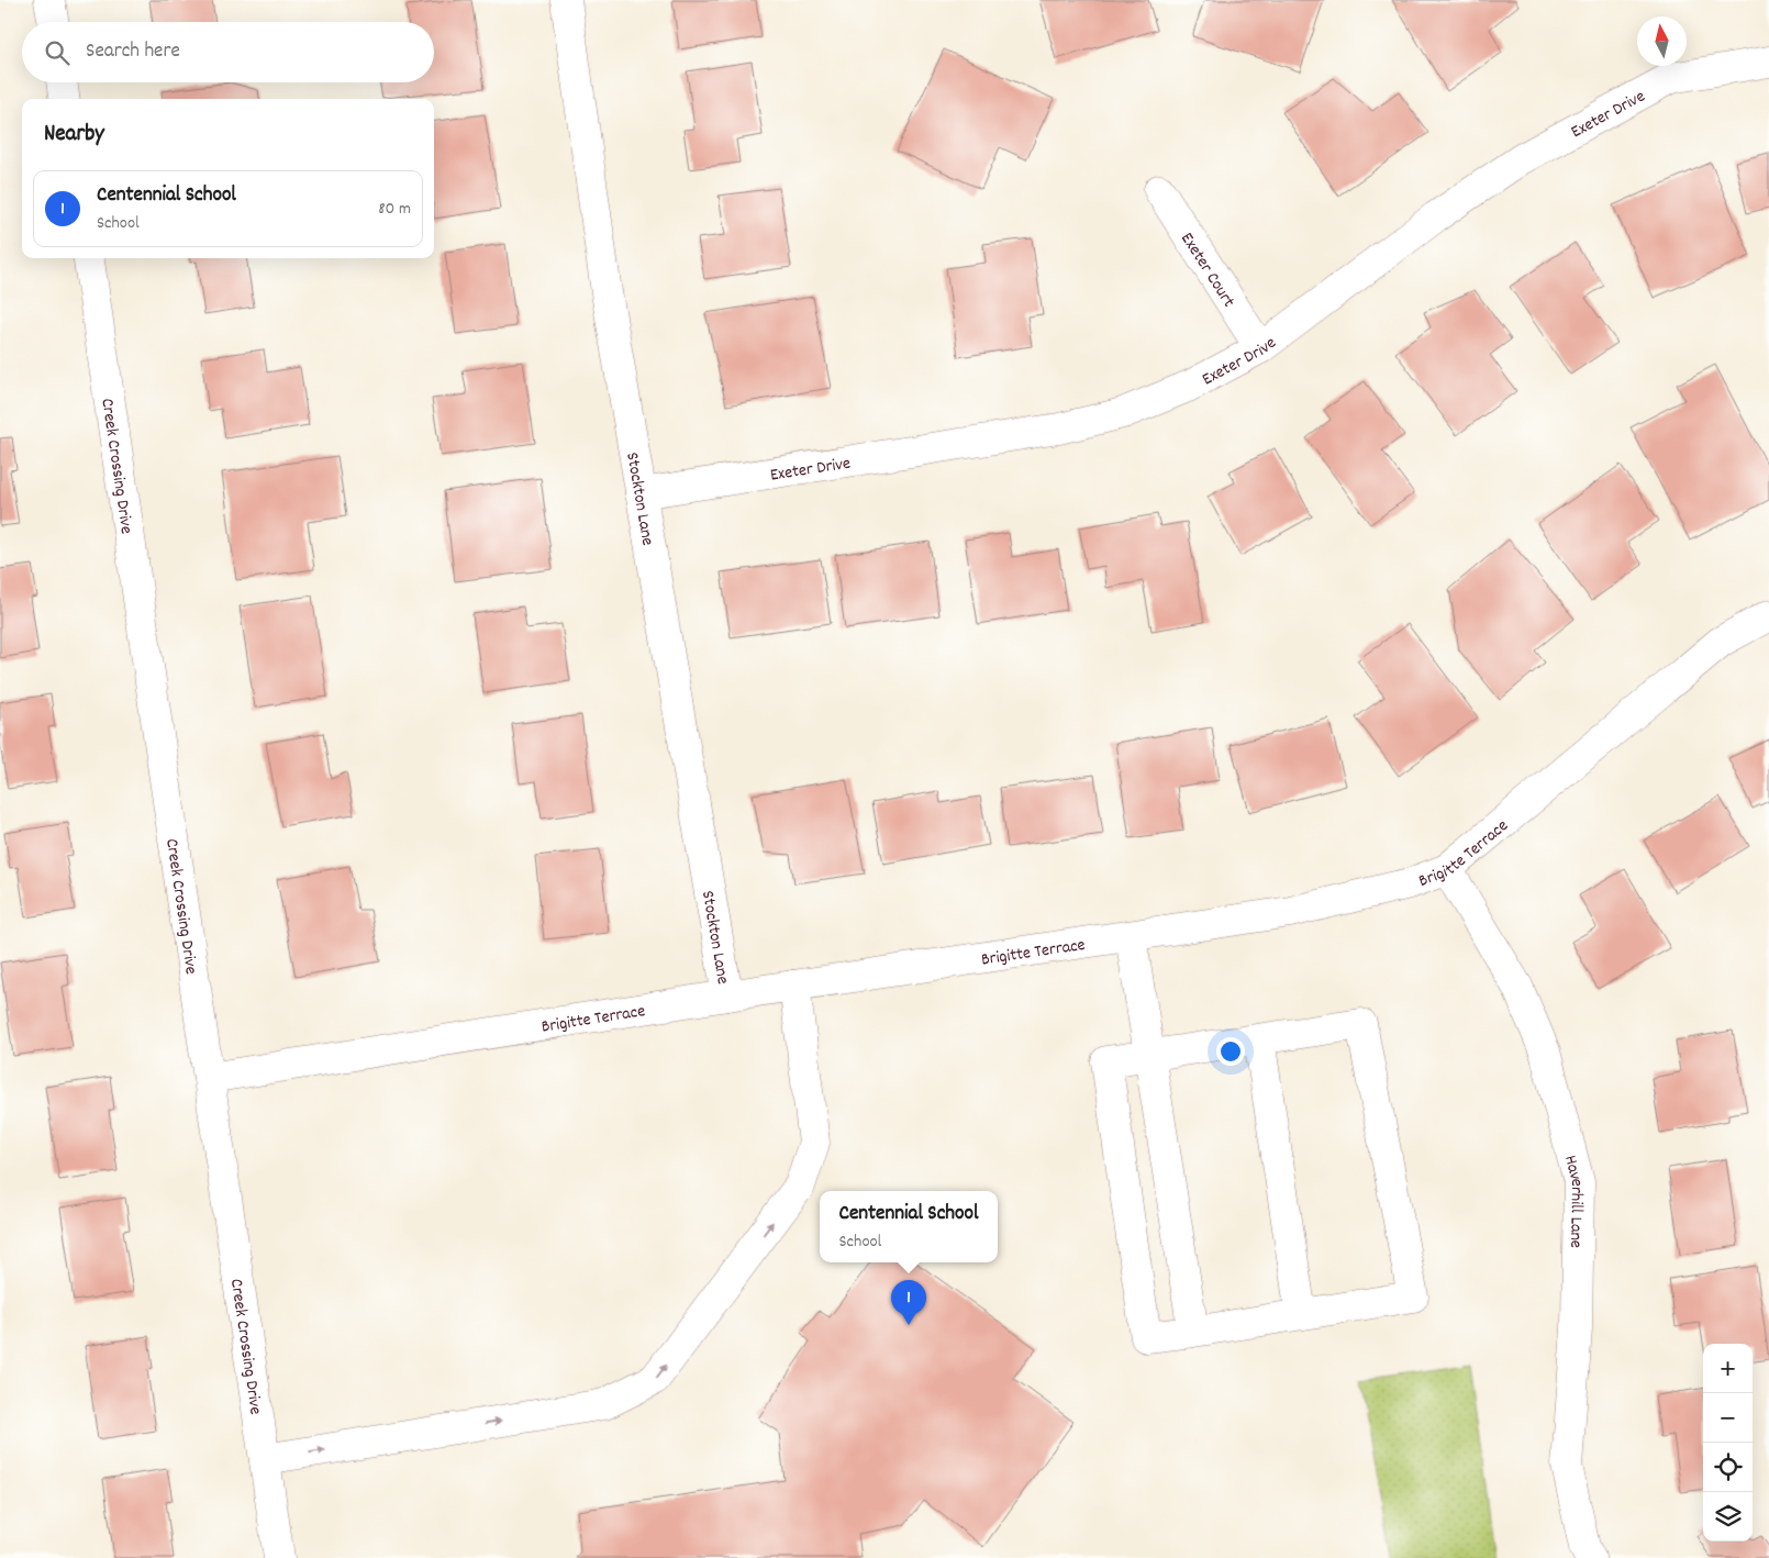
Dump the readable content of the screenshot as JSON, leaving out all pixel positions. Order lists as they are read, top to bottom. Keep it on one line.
{"streets":{"street":["Exeter Drive","Exeter Court","Creek Crossing Drive","Stockton Lane","Brigitte Terrace","Haverhill Lane"]},"crossings":[["Exeter Drive","Exeter Court"],["Exeter Drive","Stockton Lane"],["Creek Crossing Drive","Brigitte Terrace"],["Stockton Lane","Brigitte Terrace"],["Brigitte Terrace","Haverhill Lane"]],"north":"top","page":{"search":"Search here","heading":"Nearby","list":[{"mark":"1","name":"Centennial School","note":"School","value":"80 m"}],"popup":["Centennial School","School"],"pins":"1","map_buttons":["+","−"]}}
